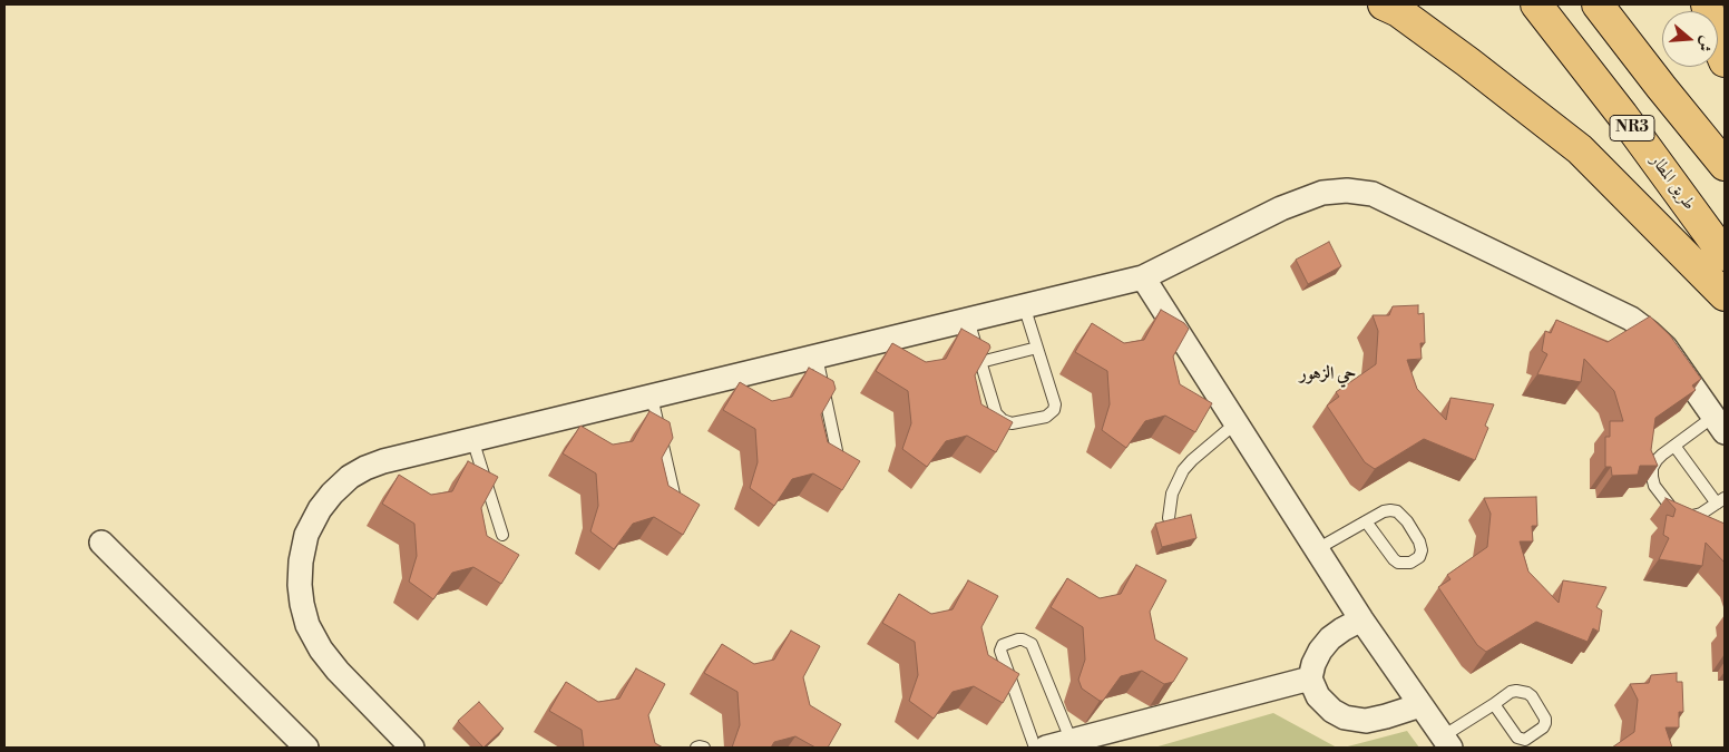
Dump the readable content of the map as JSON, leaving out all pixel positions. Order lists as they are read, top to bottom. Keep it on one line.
{"streets":{"highway":["NR3","طريق المطار"]},"districts":["حي الزهور"],"north":"right"}
